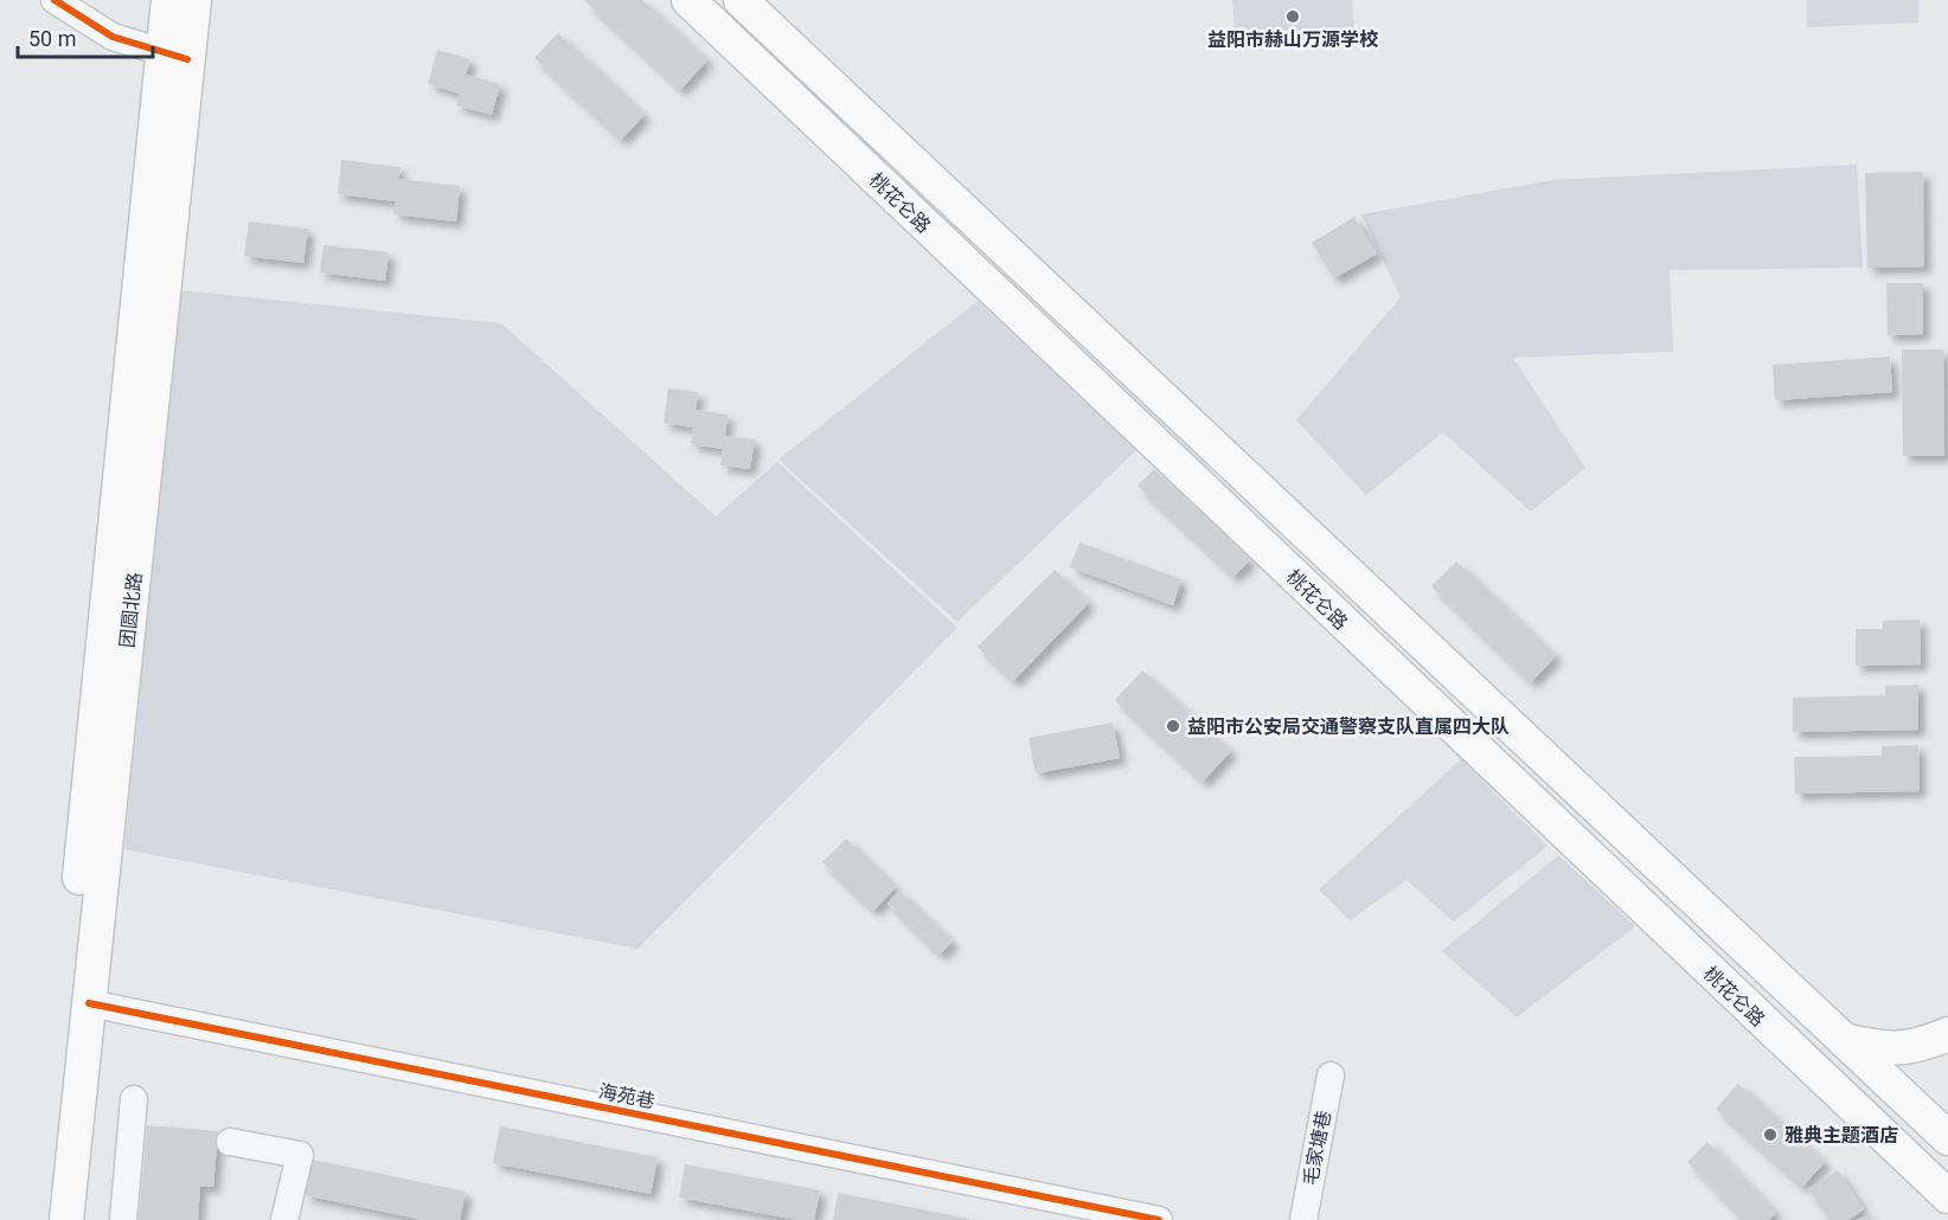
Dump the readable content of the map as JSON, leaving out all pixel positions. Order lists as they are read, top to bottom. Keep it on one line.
{"streets":{"main road":["桃花仑路","团圆北路"],"street":["海苑巷","毛家塘巷"]},"crossings":[["团圆北路","海苑巷"]],"places":["益阳市赫山万源学校","益阳市公安局交通警察支队直属四大队","雅典主题酒店"],"scale_bar":"50 m"}
